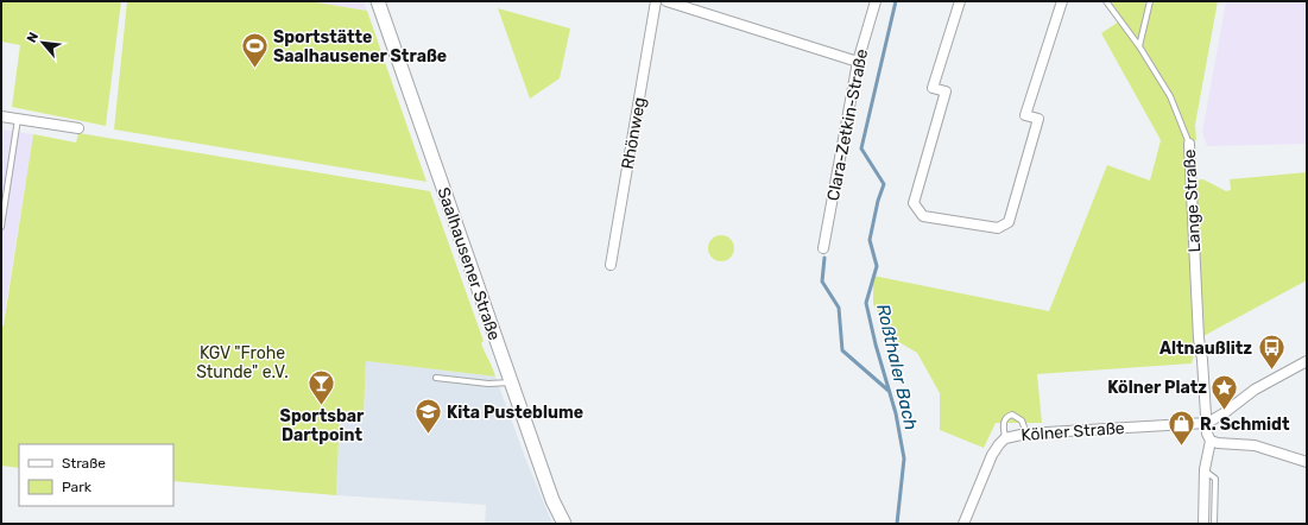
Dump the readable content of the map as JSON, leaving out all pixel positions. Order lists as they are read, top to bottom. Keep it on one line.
{"streets":{"street":["Clara-Zetkin-Straße","Rhönweg","Lange Straße","Saalhausener Straße","Kölner Straße"]},"crossings":[["Lange Straße","Kölner Straße"]],"water":["Roßthaler Bach"],"parks":["KGV \"Frohe Stunde\" e.V."],"places":{"sports":["Sportstätte Saalhausener Straße"],"bus stop":["Altnaußlitz"],"bar":["Sportsbar Dartpoint"],"place":["Kölner Platz"],"school or university":["Kita Pusteblume"],"shop":["R. Schmidt"]},"legend":["Straße","Park"],"north":"top left"}
